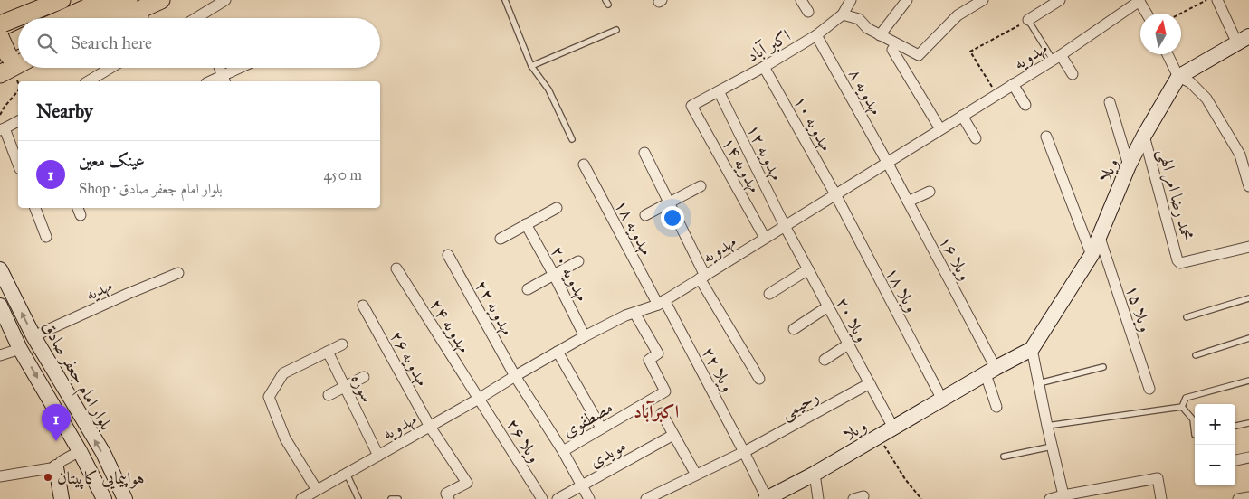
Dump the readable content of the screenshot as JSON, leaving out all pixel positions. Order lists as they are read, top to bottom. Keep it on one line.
{"streets":{"street":["اکبر آباد","مهدویه","مهدویه ۸","مهدویه ۱۰","مهدویه ۱۲","مهدویه ۱۴","ویلا","محمد رضا امر الهی","مهدویه ۱۸","ویلا ۱۶","مهدویه ۲۰","مهديه","ویلا ۱۸","مهدویه ۲۲","ویلا ۱۵","ویلا ۲۰","مهدویه ۲۴","مهدویه ۲۶","ویلا ۲۲","بلوار امام جعفر صادق","سوره","رحیمی","مصطفوی","ویلا ۲۶","مویدی"]},"crossings":[["اکبر آباد","مهدویه ۸"],["اکبر آباد","مهدویه ۱۰"],["اکبر آباد","مهدویه ۱۲"],["اکبر آباد","مهدویه ۱۴"],["مهدویه","مهدویه ۸"],["مهدویه","مهدویه ۱۰"],["مهدویه","مهدویه ۱۲"],["مهدویه","مهدویه ۱۴"],["مهدویه","مهدویه ۱۸"],["مهدویه","ویلا ۱۶"],["مهدویه","مهدویه ۲۰"],["مهدویه","ویلا ۱۸"],["مهدویه","مهدویه ۲۲"],["مهدویه","ویلا ۲۰"],["مهدویه","مهدویه ۲۴"],["مهدویه","مهدویه ۲۶"],["مهدویه","ویلا ۲۲"],["مهدویه","سوره"],["مهدویه","مصطفوی"],["مهدویه","ویلا ۲۶"],["مهدویه ۸","ویلا ۱۶"],["مهدویه ۱۰","ویلا ۱۸"],["مهدویه ۱۲","ویلا ۲۰"],["ویلا","محمد رضا امر الهی"],["ویلا","ویلا ۱۶"],["ویلا","ویلا ۱۸"],["ویلا","ویلا ۱۵"],["ویلا","ویلا ۲۰"],["ویلا","ویلا ۲۲"],["مهدویه ۱۸","ویلا ۲۲"],["مهديه","بلوار امام جعفر صادق"],["مهدویه ۲۲","مصطفوی"],["ویلا ۲۰","رحیمی"],["مهدویه ۲۴","ویلا ۲۶"],["ویلا ۲۲","رحیمی"],["مصطفوی","مویدی"]],"districts":["اکبرآباد"],"places":["هواپیمایی کاپیتان"],"north":"top","page":{"search":"Search here","heading":"Nearby","list":[{"mark":"1","name":"عینک معین","note":"Shop · بلوار امام جعفر صادق","value":"450 m"}],"map_buttons":["+","−"],"pins":"1"}}
